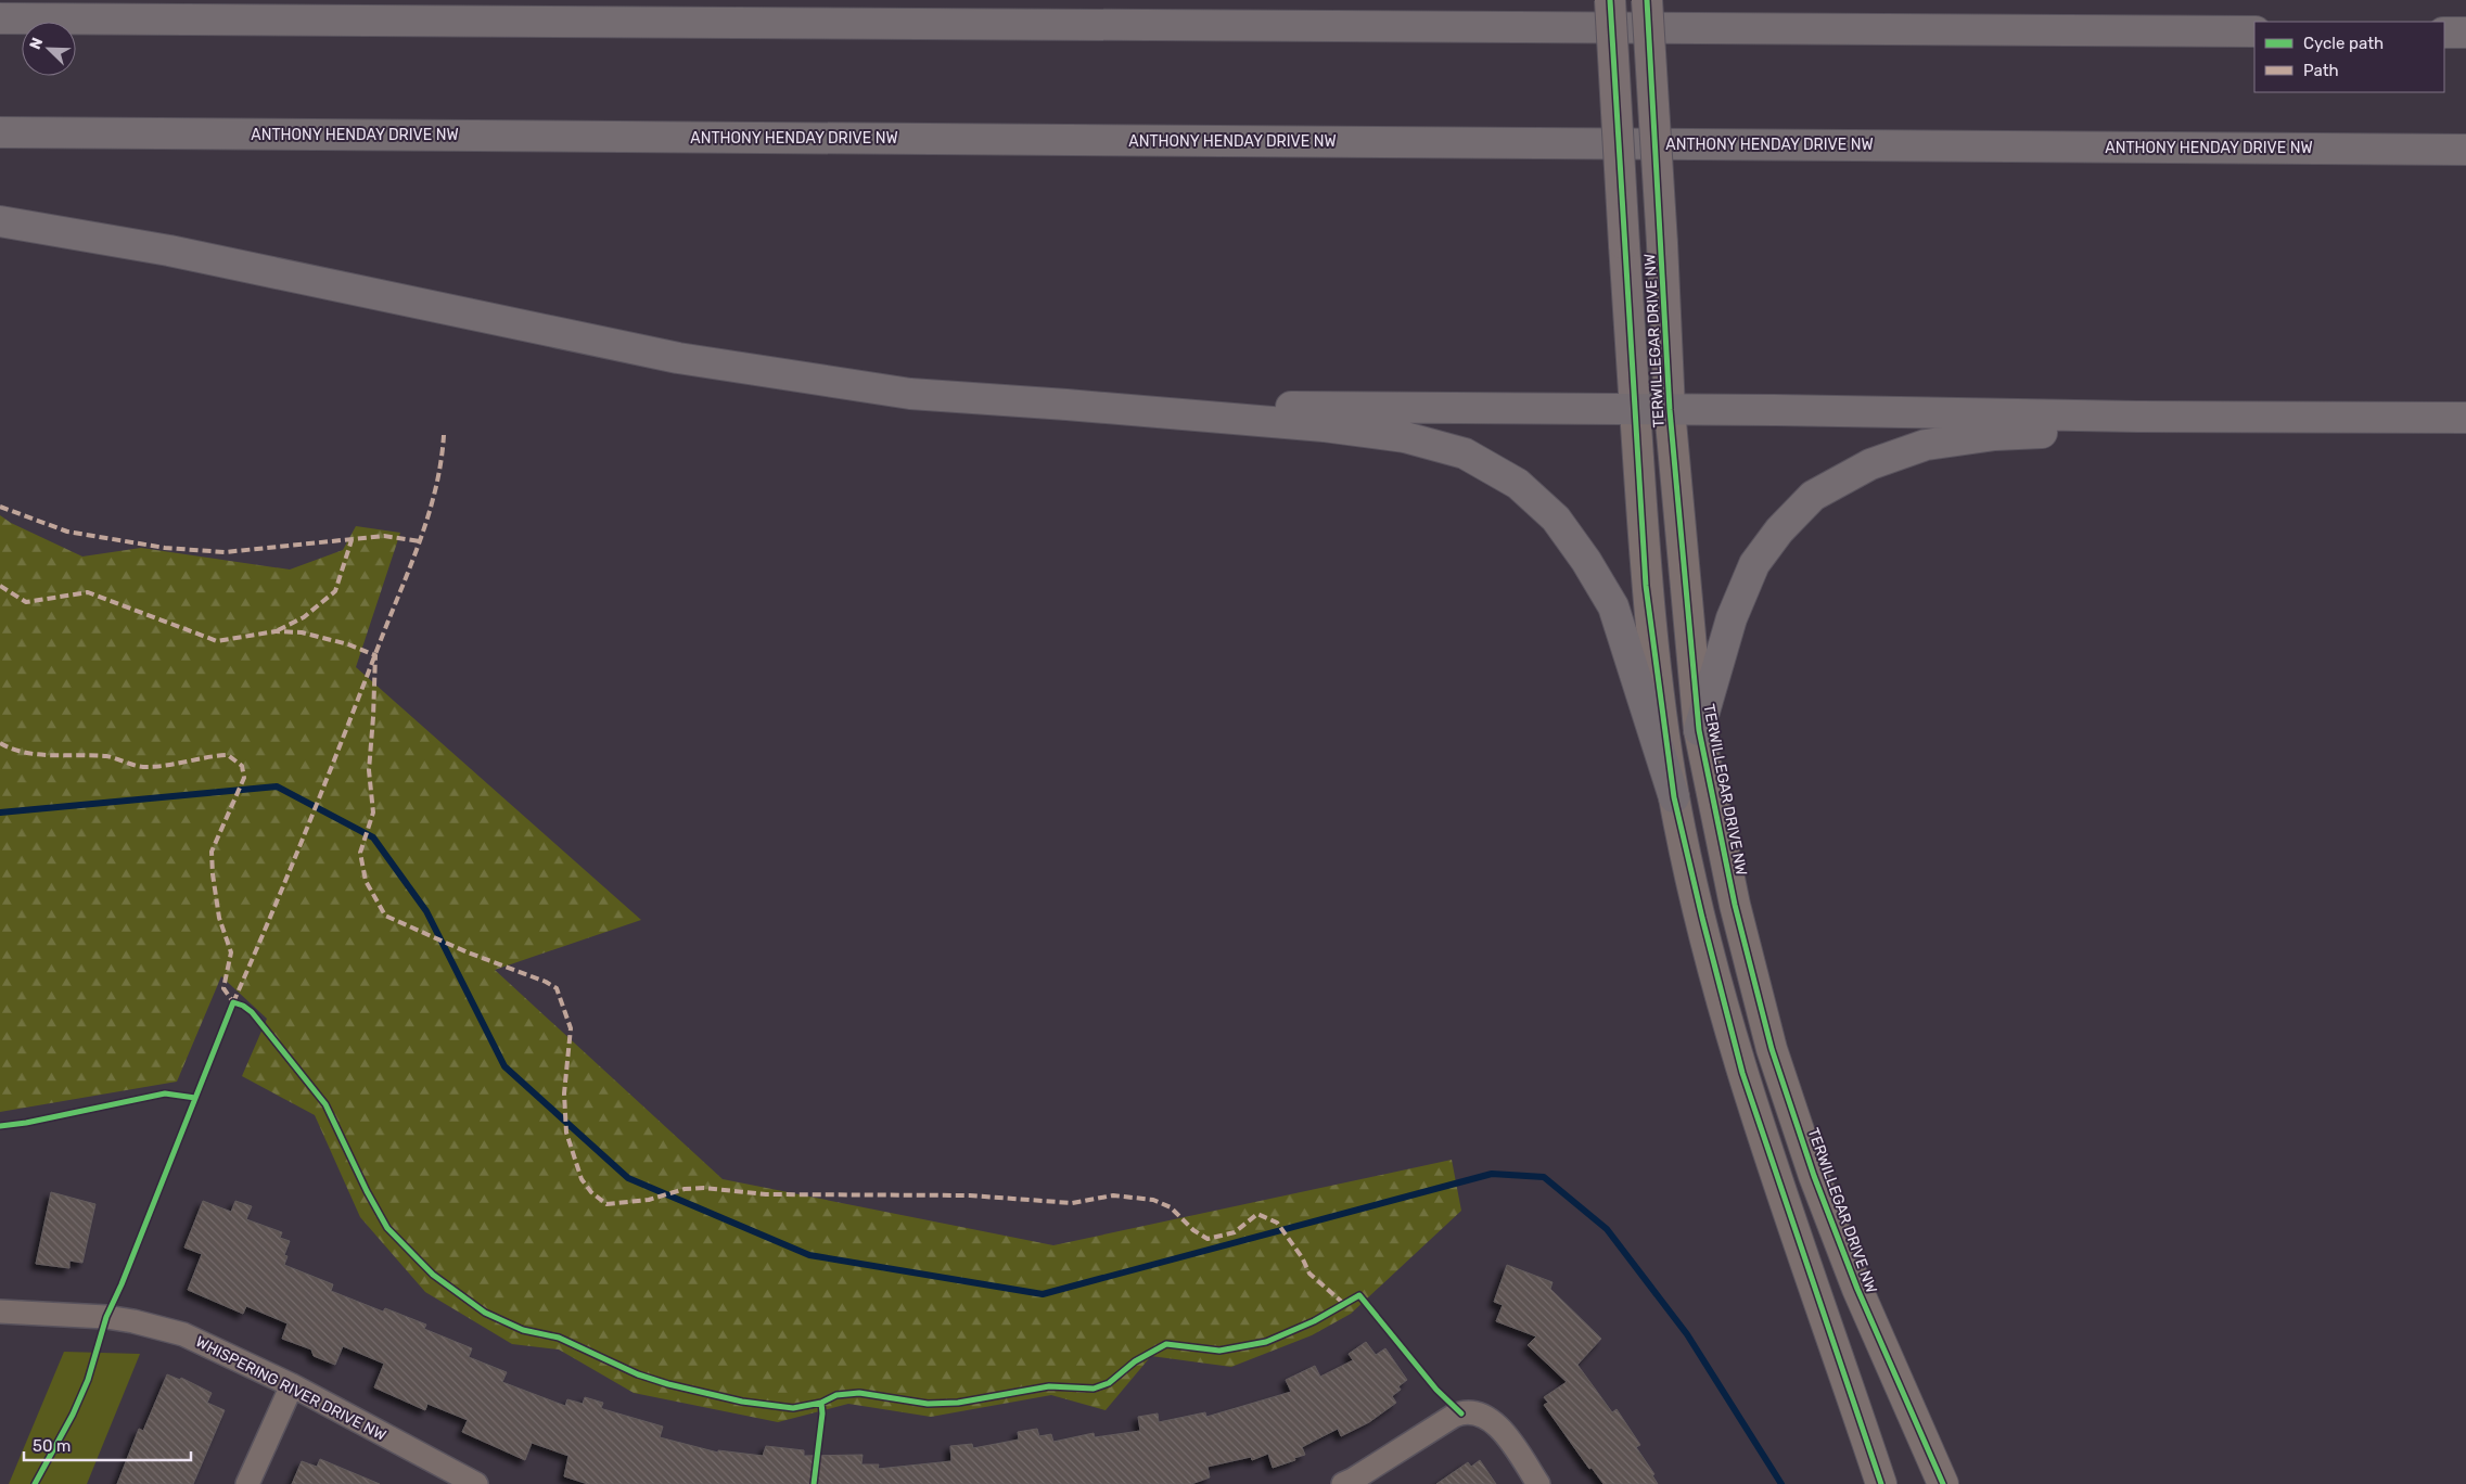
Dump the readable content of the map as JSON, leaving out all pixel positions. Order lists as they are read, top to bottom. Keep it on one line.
{"streets":{"highway":["ANTHONY HENDAY DRIVE NW"],"main road":["TERWILLEGAR DRIVE NW"],"street":["WHISPERING RIVER DRIVE NW"]},"legend":["Cycle path","Path"],"scale_bar":"50 m","north":"top left"}
